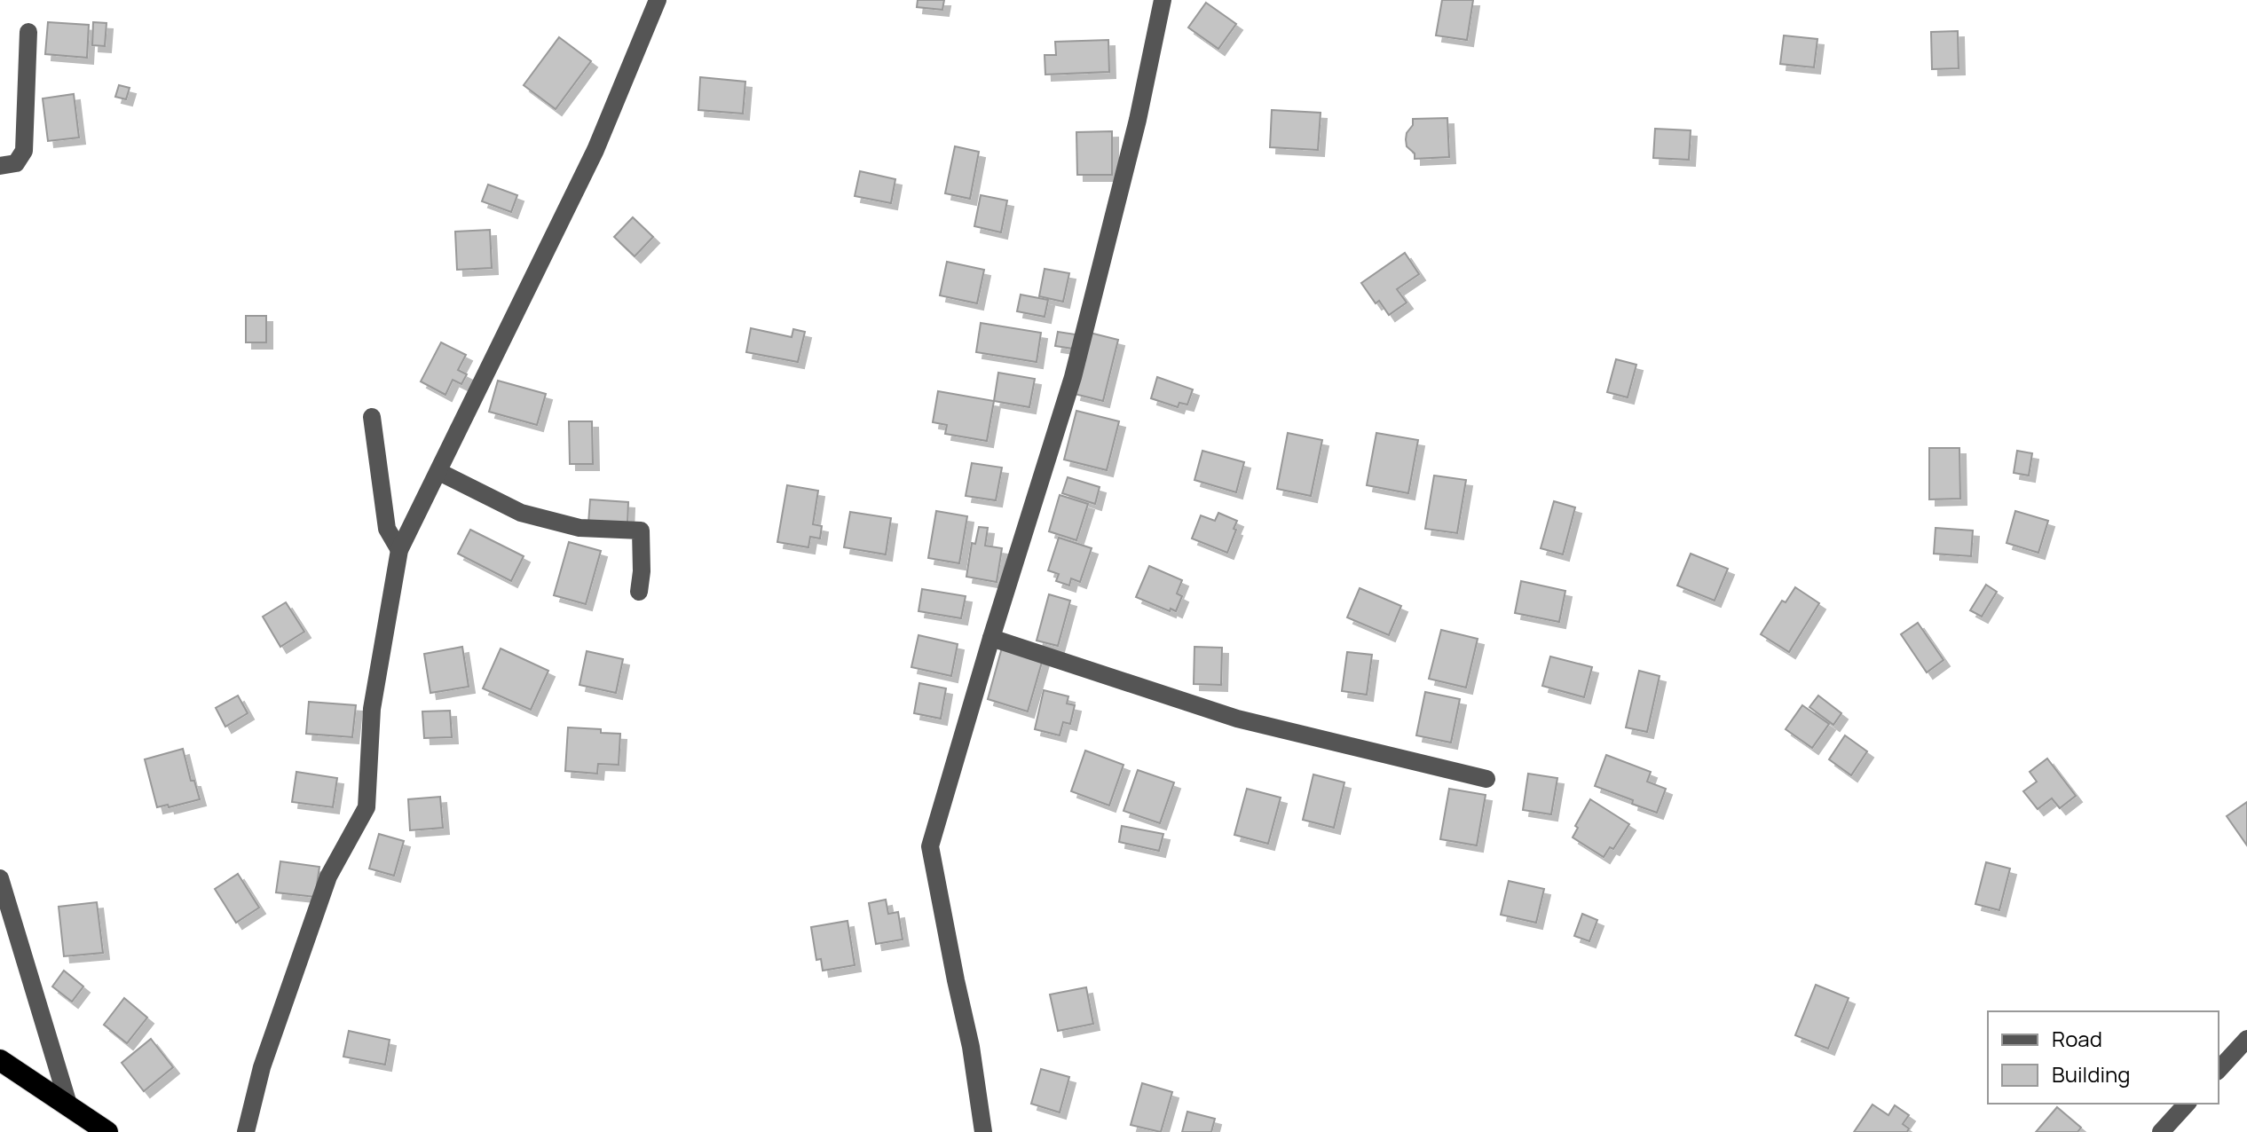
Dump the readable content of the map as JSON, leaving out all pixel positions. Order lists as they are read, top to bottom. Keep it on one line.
{"legend":["Road","Building"]}
